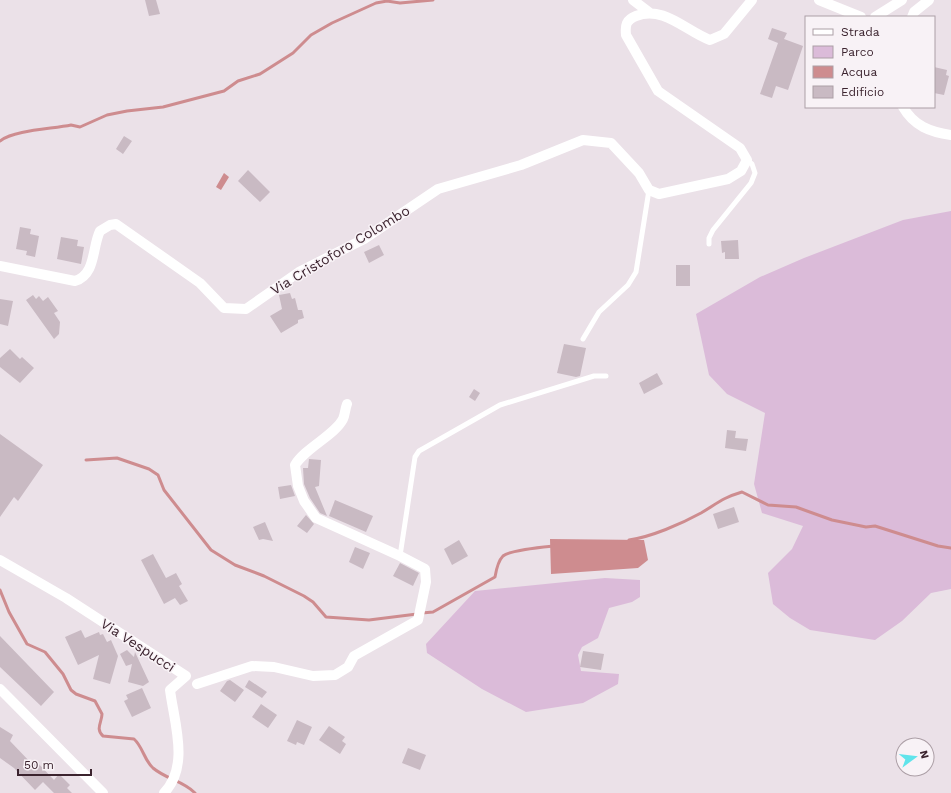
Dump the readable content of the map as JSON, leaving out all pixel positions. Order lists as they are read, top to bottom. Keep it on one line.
{"streets":{"street":["Via Cristoforo Colombo","Via Vespucci"]},"legend":["Strada","Parco","Acqua","Edificio"],"scale_bar":"50 m","north":"right"}
